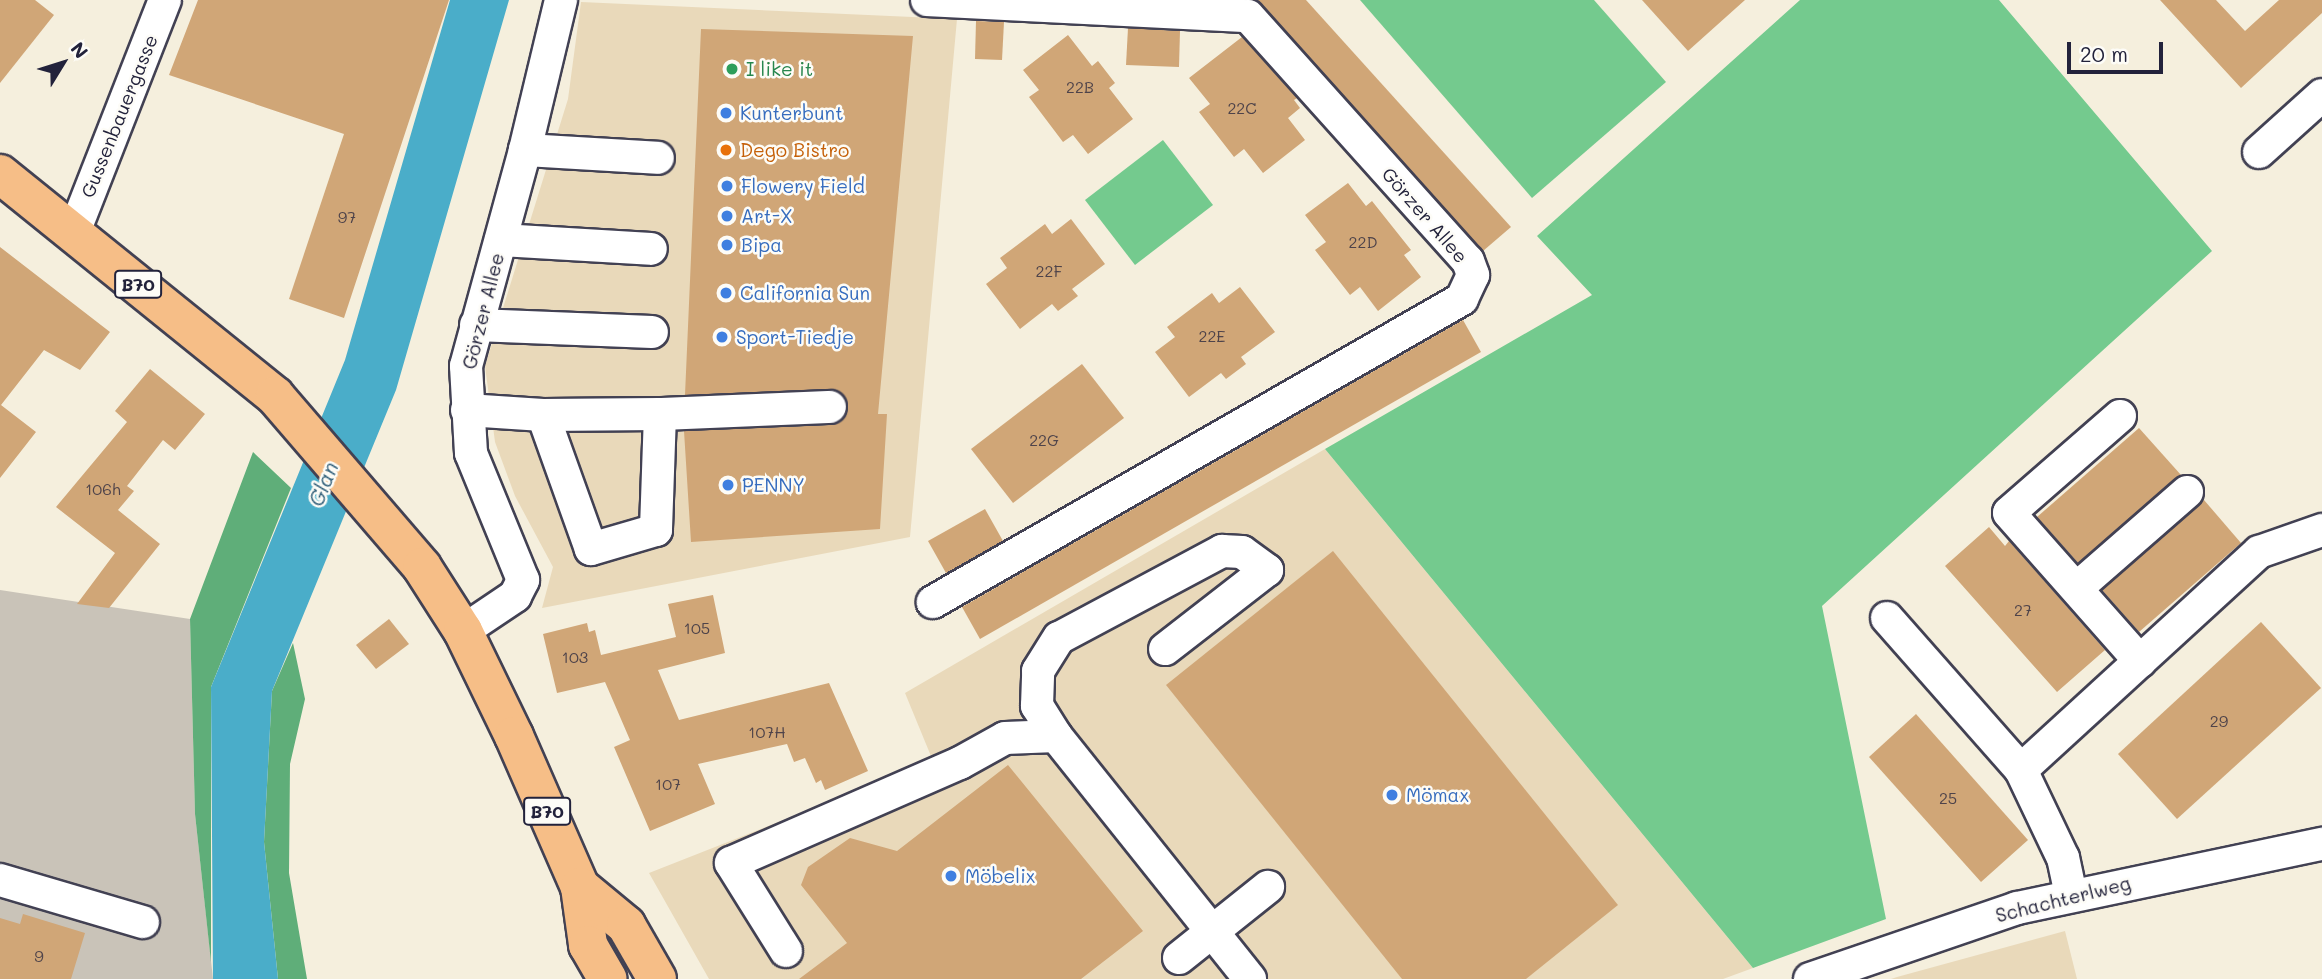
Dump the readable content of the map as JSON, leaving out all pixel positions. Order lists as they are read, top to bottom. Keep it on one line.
{"streets":{"main road":["B70"],"street":["Gussenbauergasse","Görzer Allee","Schachterlweg"]},"crossings":[["Gussenbauergasse","B70"],["Görzer Allee","B70"]],"water":["Glan"],"places":["I like it","Kunterbunt","Dego Bistro","Flowery Field","Art-X","Bipa","California Sun","Sport-Tiedje","PENNY","Mömax","Möbelix"],"house_numbers":["22B","22C","97","22D","22F","22E","22G","106h","27","105","103","29","107H","107","25","9"],"scale_bar":"20 m","north":"top right"}
